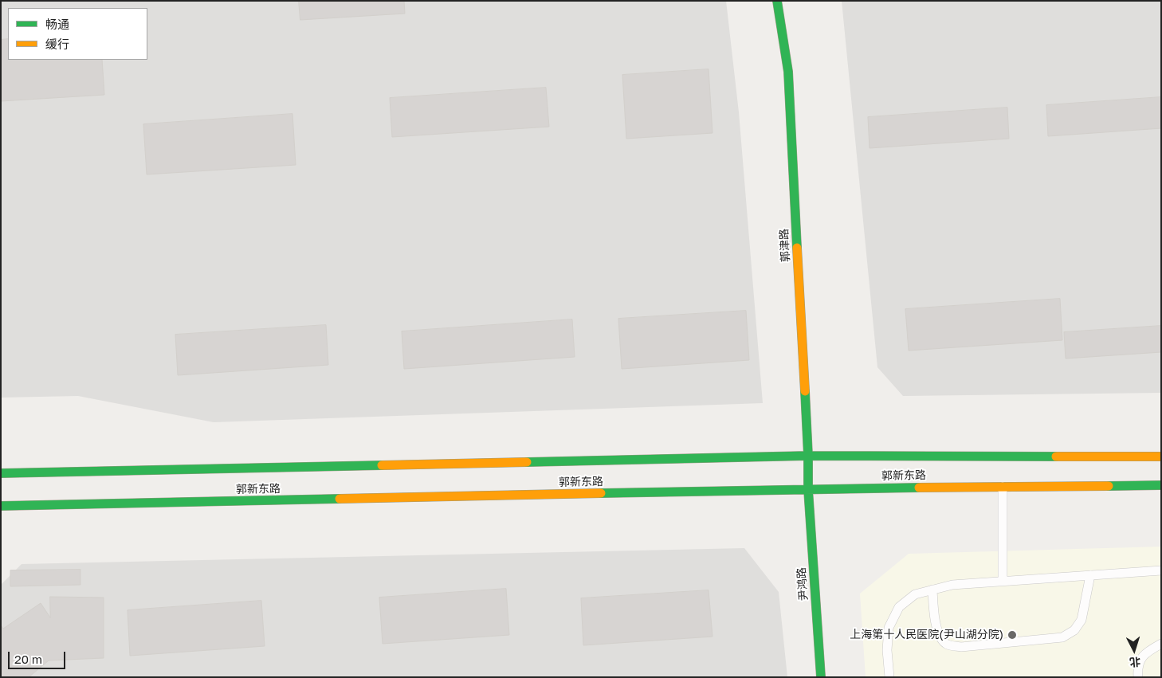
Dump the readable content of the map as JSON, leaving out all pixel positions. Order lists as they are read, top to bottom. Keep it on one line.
{"streets":{"main road":["郭津路","郭新东路","尹鸿路"]},"crossings":[["郭津路","郭新东路"],["郭津路","尹鸿路"],["郭新东路","尹鸿路"]],"places":["上海第十人民医院(尹山湖分院)"],"legend":["畅通","缓行"],"scale_bar":"20 m","north":"bottom"}
